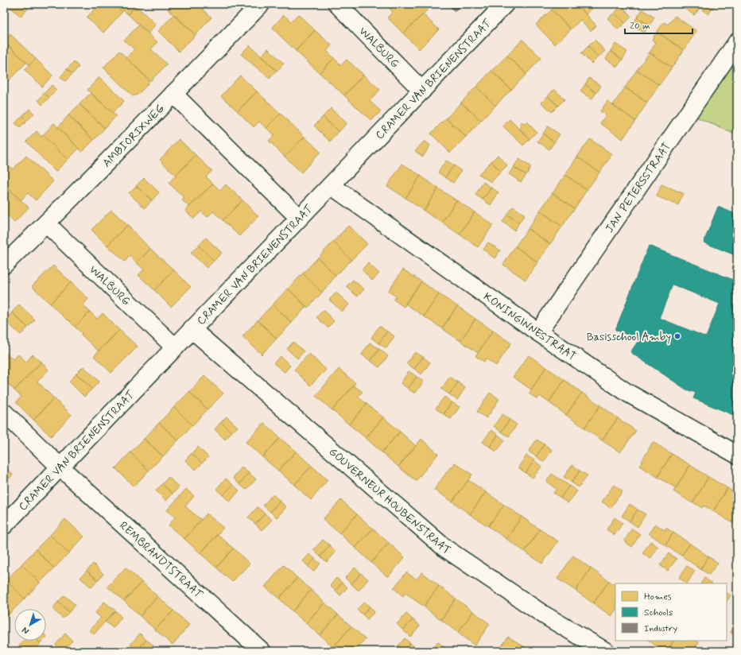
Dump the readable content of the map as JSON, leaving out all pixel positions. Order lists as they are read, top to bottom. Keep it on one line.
{"streets":{"street":["WALBURG","CRAMER VAN BRIENENSTRAAT","AMBIORIXWEG","JAN PETERSSTRAAT","KONINGINNESTRAAT","GOUVERNEUR HOUBENSTRAAT","REMBRANDTSTRAAT"]},"crossings":[["WALBURG","CRAMER VAN BRIENENSTRAAT"],["WALBURG","AMBIORIXWEG"],["CRAMER VAN BRIENENSTRAAT","KONINGINNESTRAAT"],["CRAMER VAN BRIENENSTRAAT","GOUVERNEUR HOUBENSTRAAT"],["CRAMER VAN BRIENENSTRAAT","REMBRANDTSTRAAT"],["JAN PETERSSTRAAT","KONINGINNESTRAAT"]],"places":["Basisschool Amby"],"legend":["Homes","Schools","Industry"],"scale_bar":"20 m","north":"bottom left"}
